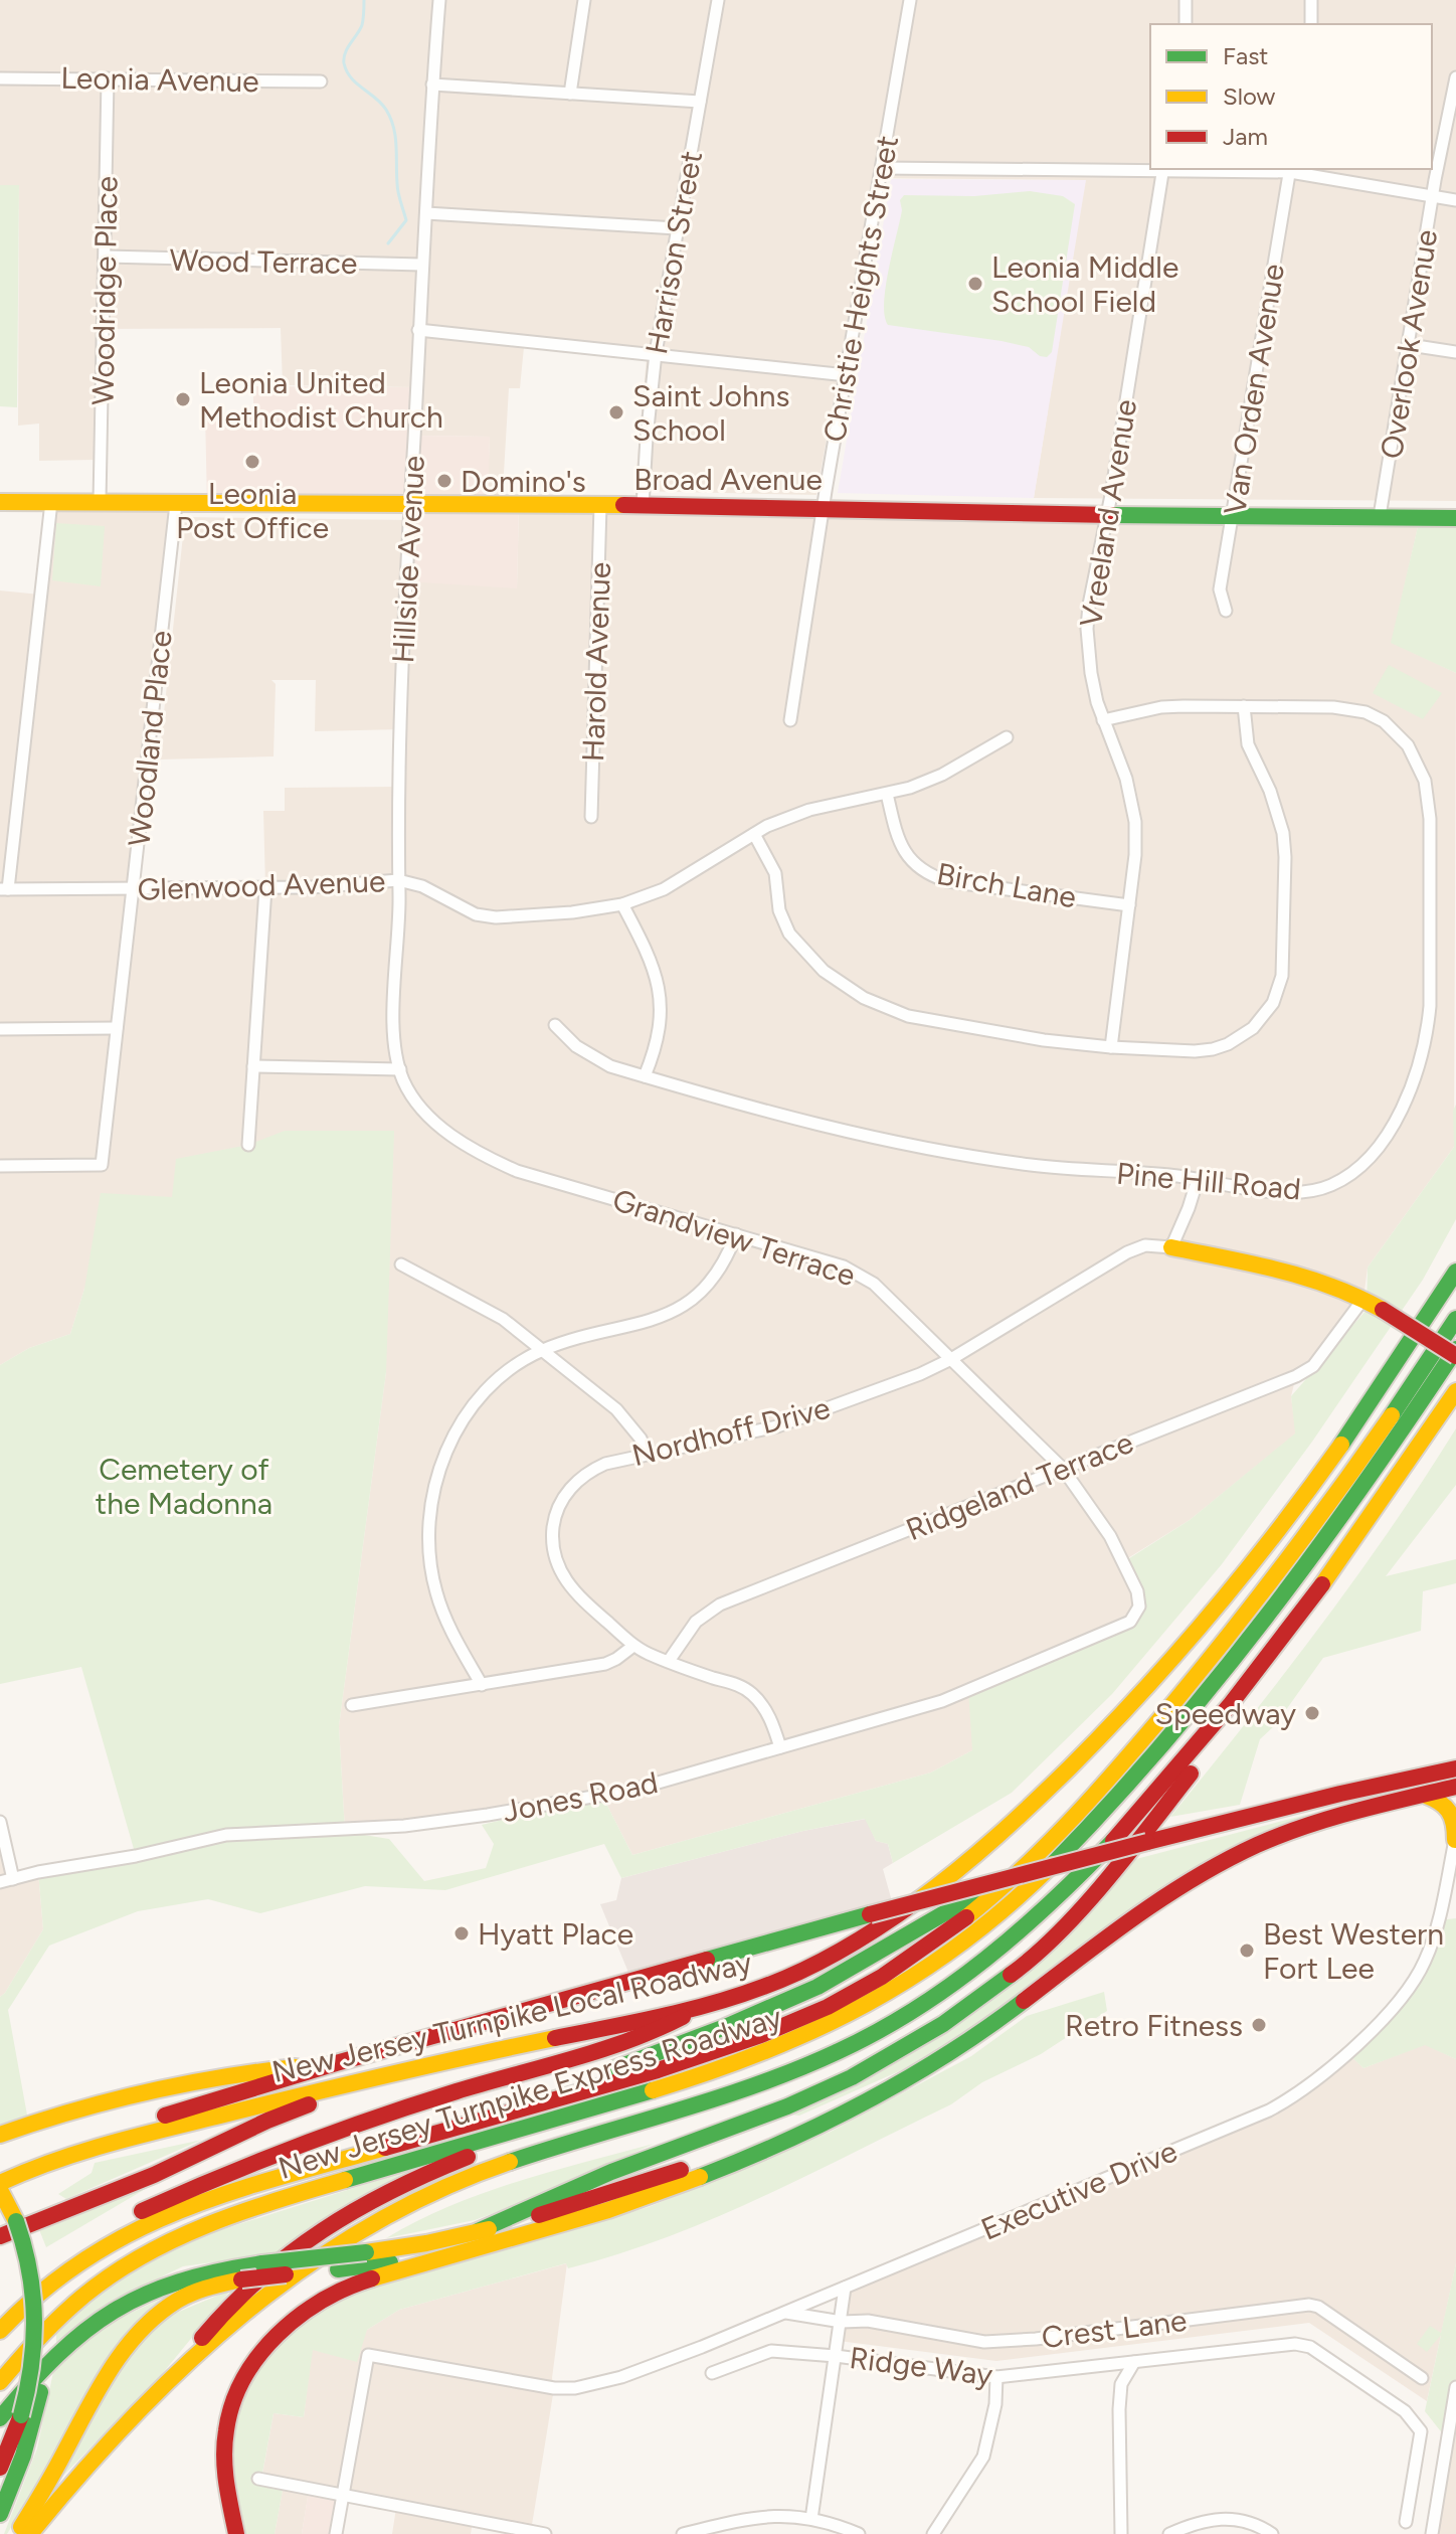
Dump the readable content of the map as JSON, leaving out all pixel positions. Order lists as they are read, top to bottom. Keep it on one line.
{"streets":{"main road":["Broad Avenue","New Jersey Turnpike Local Roadway","New Jersey Turnpike Express Roadway"],"street":["Leonia Avenue","Harrison Street","Wood Terrace","Christie Heights Street","Woodridge Place","Overlook Avenue","Van Orden Avenue","Vreeland Avenue","Hillside Avenue","Harold Avenue","Woodland Place","Glenwood Avenue","Birch Lane","Pine Hill Road","Grandview Terrace","Nordhoff Drive","Ridgeland Terrace","Jones Road","Executive Drive","Crest Lane","Ridge Way"]},"crossings":[["Leonia Avenue","Woodridge Place"],["Harrison Street","Broad Avenue"],["Wood Terrace","Woodridge Place"],["Wood Terrace","Hillside Avenue"],["Christie Heights Street","Broad Avenue"],["Woodridge Place","Broad Avenue"],["Overlook Avenue","Broad Avenue"],["Van Orden Avenue","Broad Avenue"],["Broad Avenue","Vreeland Avenue"],["Broad Avenue","Hillside Avenue"],["Broad Avenue","Harold Avenue"],["Broad Avenue","Woodland Place"],["Vreeland Avenue","Birch Lane"],["Vreeland Avenue","Pine Hill Road"],["Hillside Avenue","Glenwood Avenue"],["Hillside Avenue","Grandview Terrace"],["Woodland Place","Glenwood Avenue"],["Glenwood Avenue","Birch Lane"],["Grandview Terrace","Nordhoff Drive"],["Grandview Terrace","Ridgeland Terrace"],["Grandview Terrace","Jones Road"],["Nordhoff Drive","Ridgeland Terrace"],["Nordhoff Drive","Jones Road"],["Executive Drive","Crest Lane"]],"parks":["Cemetery of the Madonna"],"places":["Leonia Middle School Field","Leonia United Methodist Church","Saint Johns School","Leonia Post Office","Domino's","Speedway","Hyatt Place","Best Western Fort Lee","Retro Fitness"],"legend":["Fast","Slow","Jam"]}
